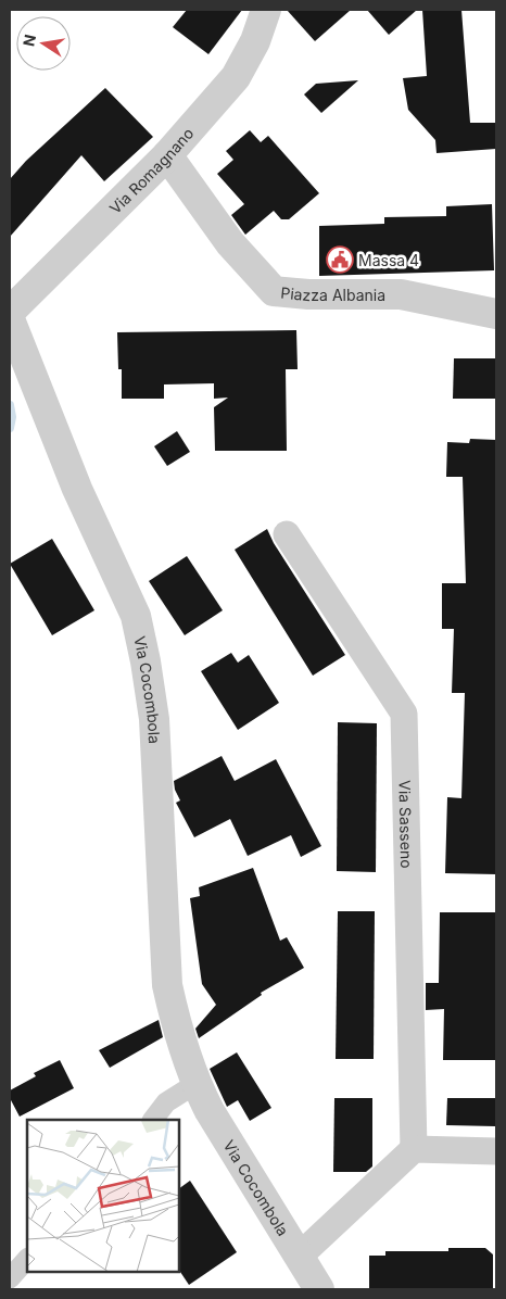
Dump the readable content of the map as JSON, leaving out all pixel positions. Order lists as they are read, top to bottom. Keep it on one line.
{"streets":{"street":["Via Romagnano","Piazza Albania","Via Cocombola","Via Sasseno"]},"crossings":[["Via Romagnano","Piazza Albania"]],"places":{"public building":["Massa 4"]},"north":"left"}
